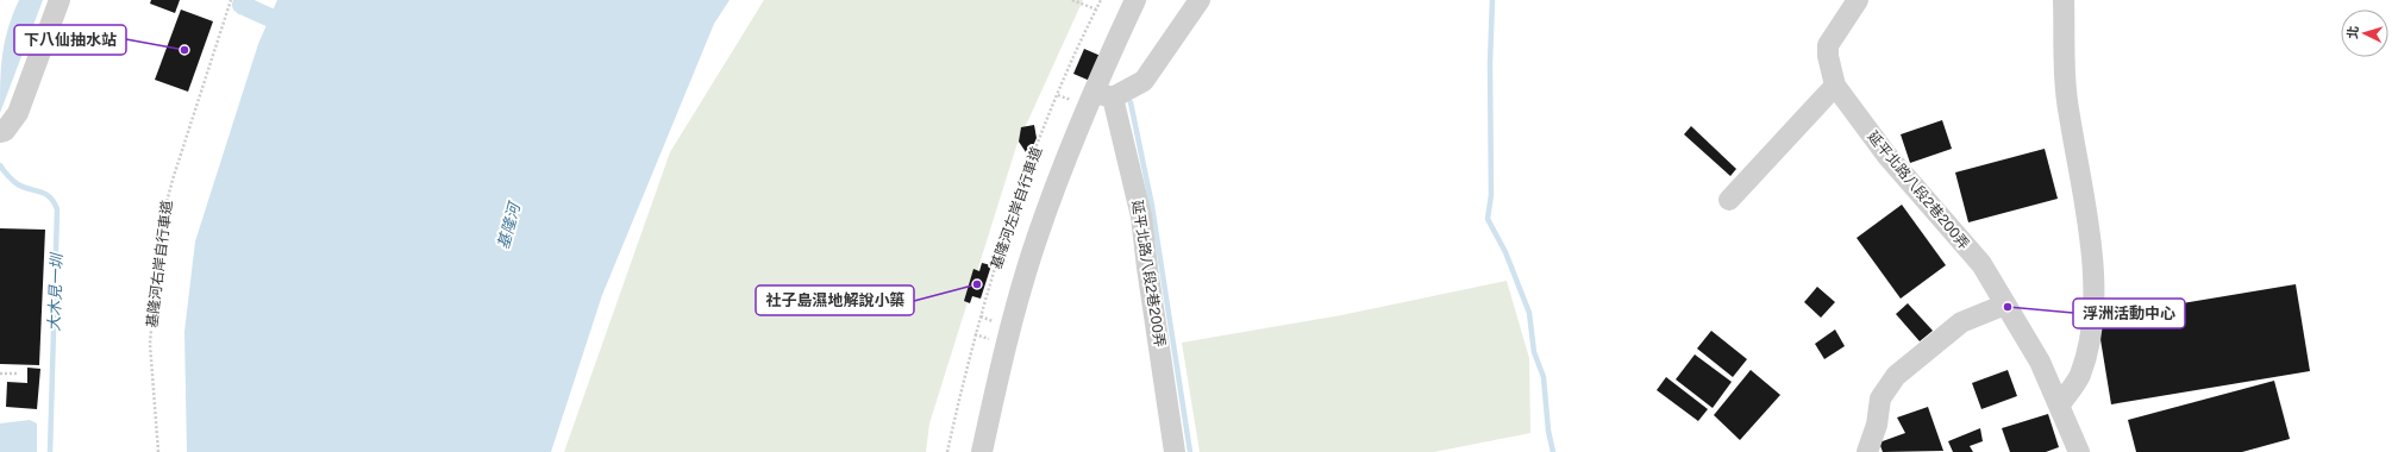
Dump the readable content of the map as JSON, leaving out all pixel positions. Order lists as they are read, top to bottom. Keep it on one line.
{"streets":{"street":["延平北路八段2巷200弄"],"path":["基隆河左岸自行車道","基隆河右岸自行車道"]},"water":["基隆河","大木見一圳"],"places":["下八仙抽水站","社子島濕地解說小築","浮洲活動中心"],"north":"left"}
